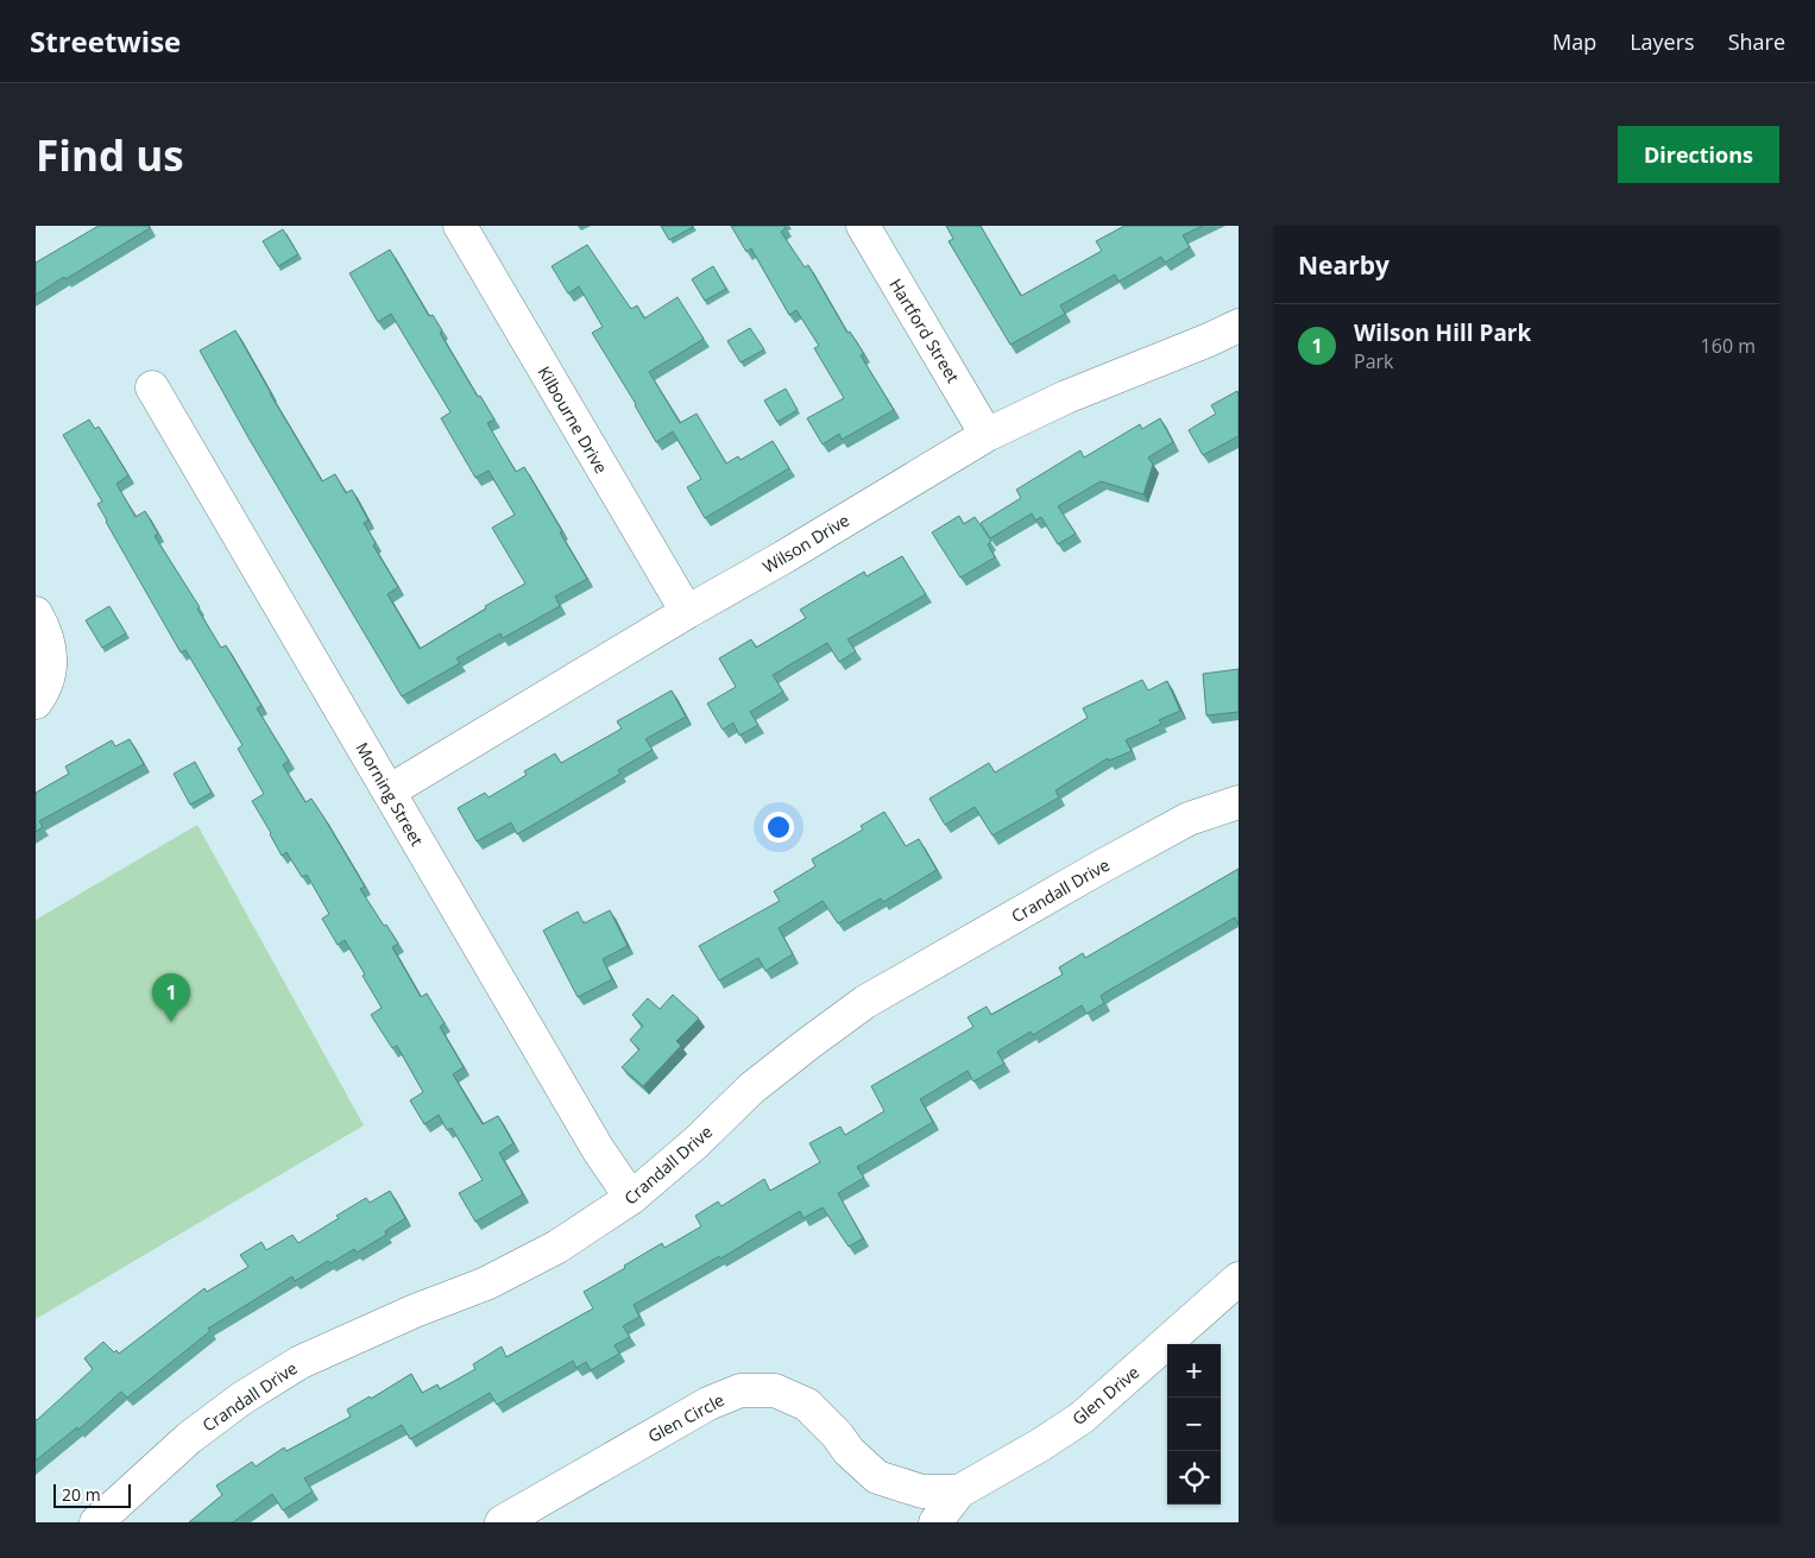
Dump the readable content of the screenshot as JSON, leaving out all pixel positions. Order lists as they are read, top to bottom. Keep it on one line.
{"streets":{"street":["Hartford Street","Kilbourne Drive","Wilson Drive","Morning Street","Crandall Drive","Glen Drive","Glen Circle"]},"crossings":[["Hartford Street","Wilson Drive"],["Kilbourne Drive","Wilson Drive"],["Wilson Drive","Morning Street"],["Morning Street","Crandall Drive"],["Glen Drive","Glen Circle"]],"scale_bar":"20 m","page":{"header":"Streetwise","nav":["Map","Layers","Share"],"buttons":"Directions","title":"Find us","heading":"Nearby","list":[{"mark":"1","name":"Wilson Hill Park","note":"Park","value":"160 m"}],"pins":"1","map_buttons":["+","−"],"scale":"20 m"}}
